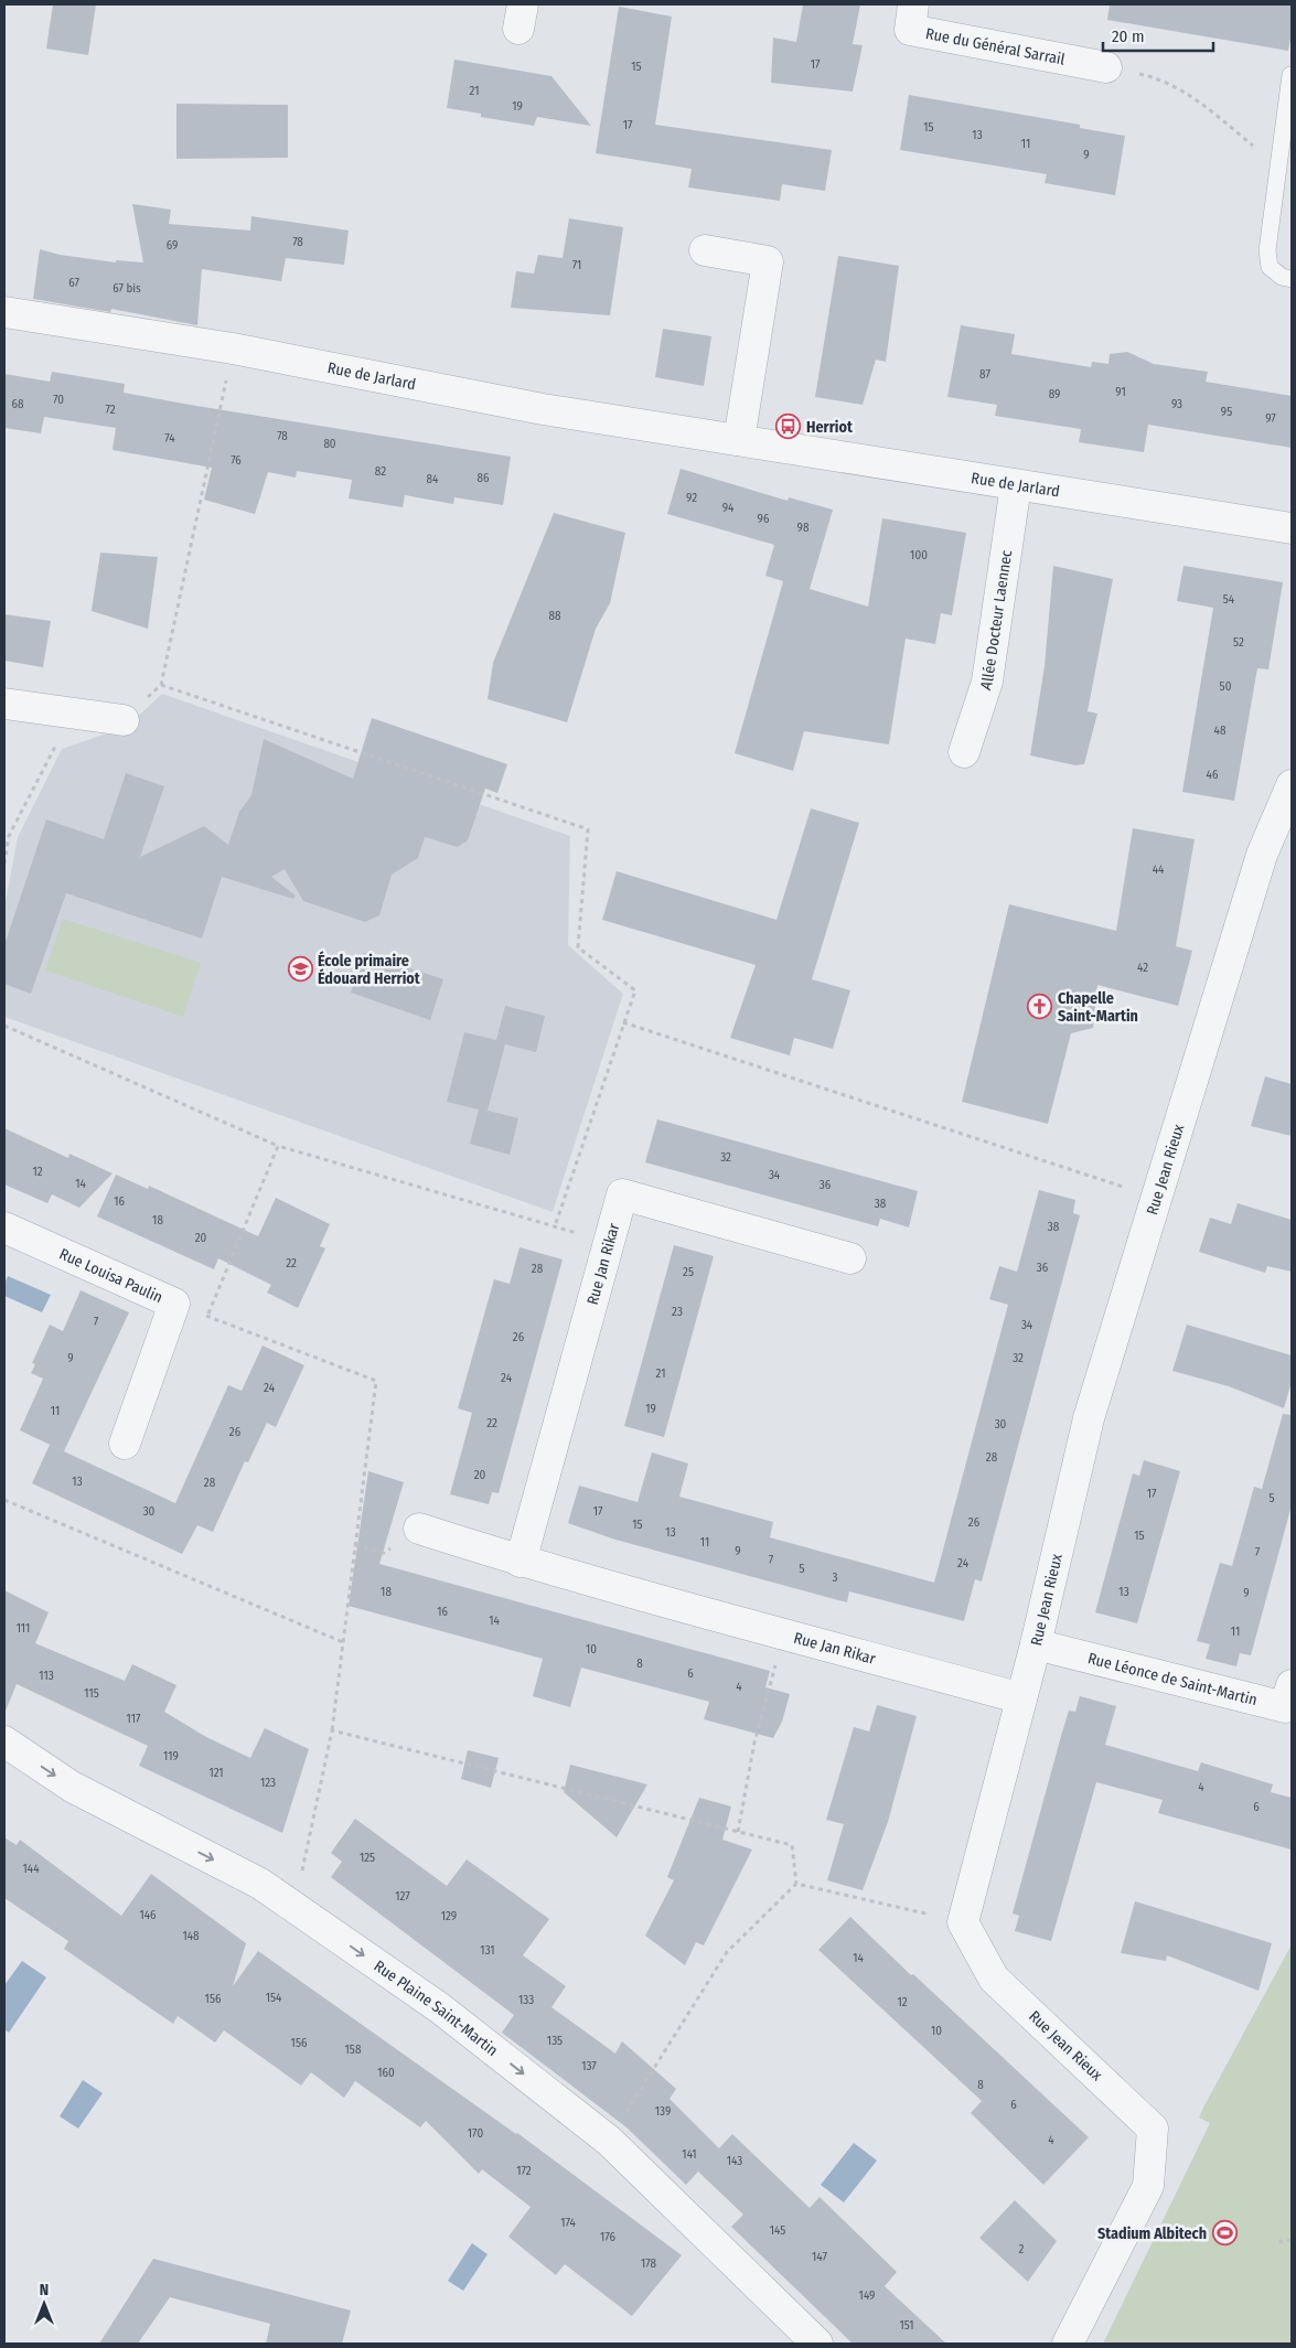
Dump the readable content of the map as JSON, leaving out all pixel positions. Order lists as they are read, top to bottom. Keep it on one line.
{"streets":{"street":["Rue du Général Sarrail","Rue de Jarlard","Allée Docteur Laennec","Rue Jean Rieux","Rue Jan Rikar","Rue Louisa Paulin","Rue Léonce de Saint-Martin","Rue Plaine Saint-Martin"]},"crossings":[["Rue de Jarlard","Allée Docteur Laennec"],["Rue Jean Rieux","Rue Jan Rikar"],["Rue Jean Rieux","Rue Léonce de Saint-Martin"]],"one_way":["Rue Plaine Saint-Martin"],"places":{"bus stop":["Herriot"],"school or university":["École primaire Édouard Herriot"],"church":["Chapelle Saint-Martin"],"sports":["Stadium Albitech"]},"house_numbers":["17","15","21","19","17","15","13","11","9","78","69","71","67","67 bis","87","91","89","70","68","93","72","95","97","78","74","80","76","82","86","84","92","94","96","98","100","54","88","52","50","48","46","44","42","32","12","34","14","36","16","38","18","38","20","22","36","28","25","23","7","34","26","9","32","21","24","24","19","11","22","30","26","28","20","13","28","17","5","30","17","26","15","13","15","11","9","7","7","24","5","3","18","13","9","16","14","111","11","10","8","6","113","4","115","117","119","121","123","4","6","125","144","127","146","129","148","131","14","154","156","133","12","10","135","156","158","137","160","8","6","139","170","4","141","143","172","174","145","176","2","147","178","149","151"],"scale_bar":"20 m","north":"top"}
